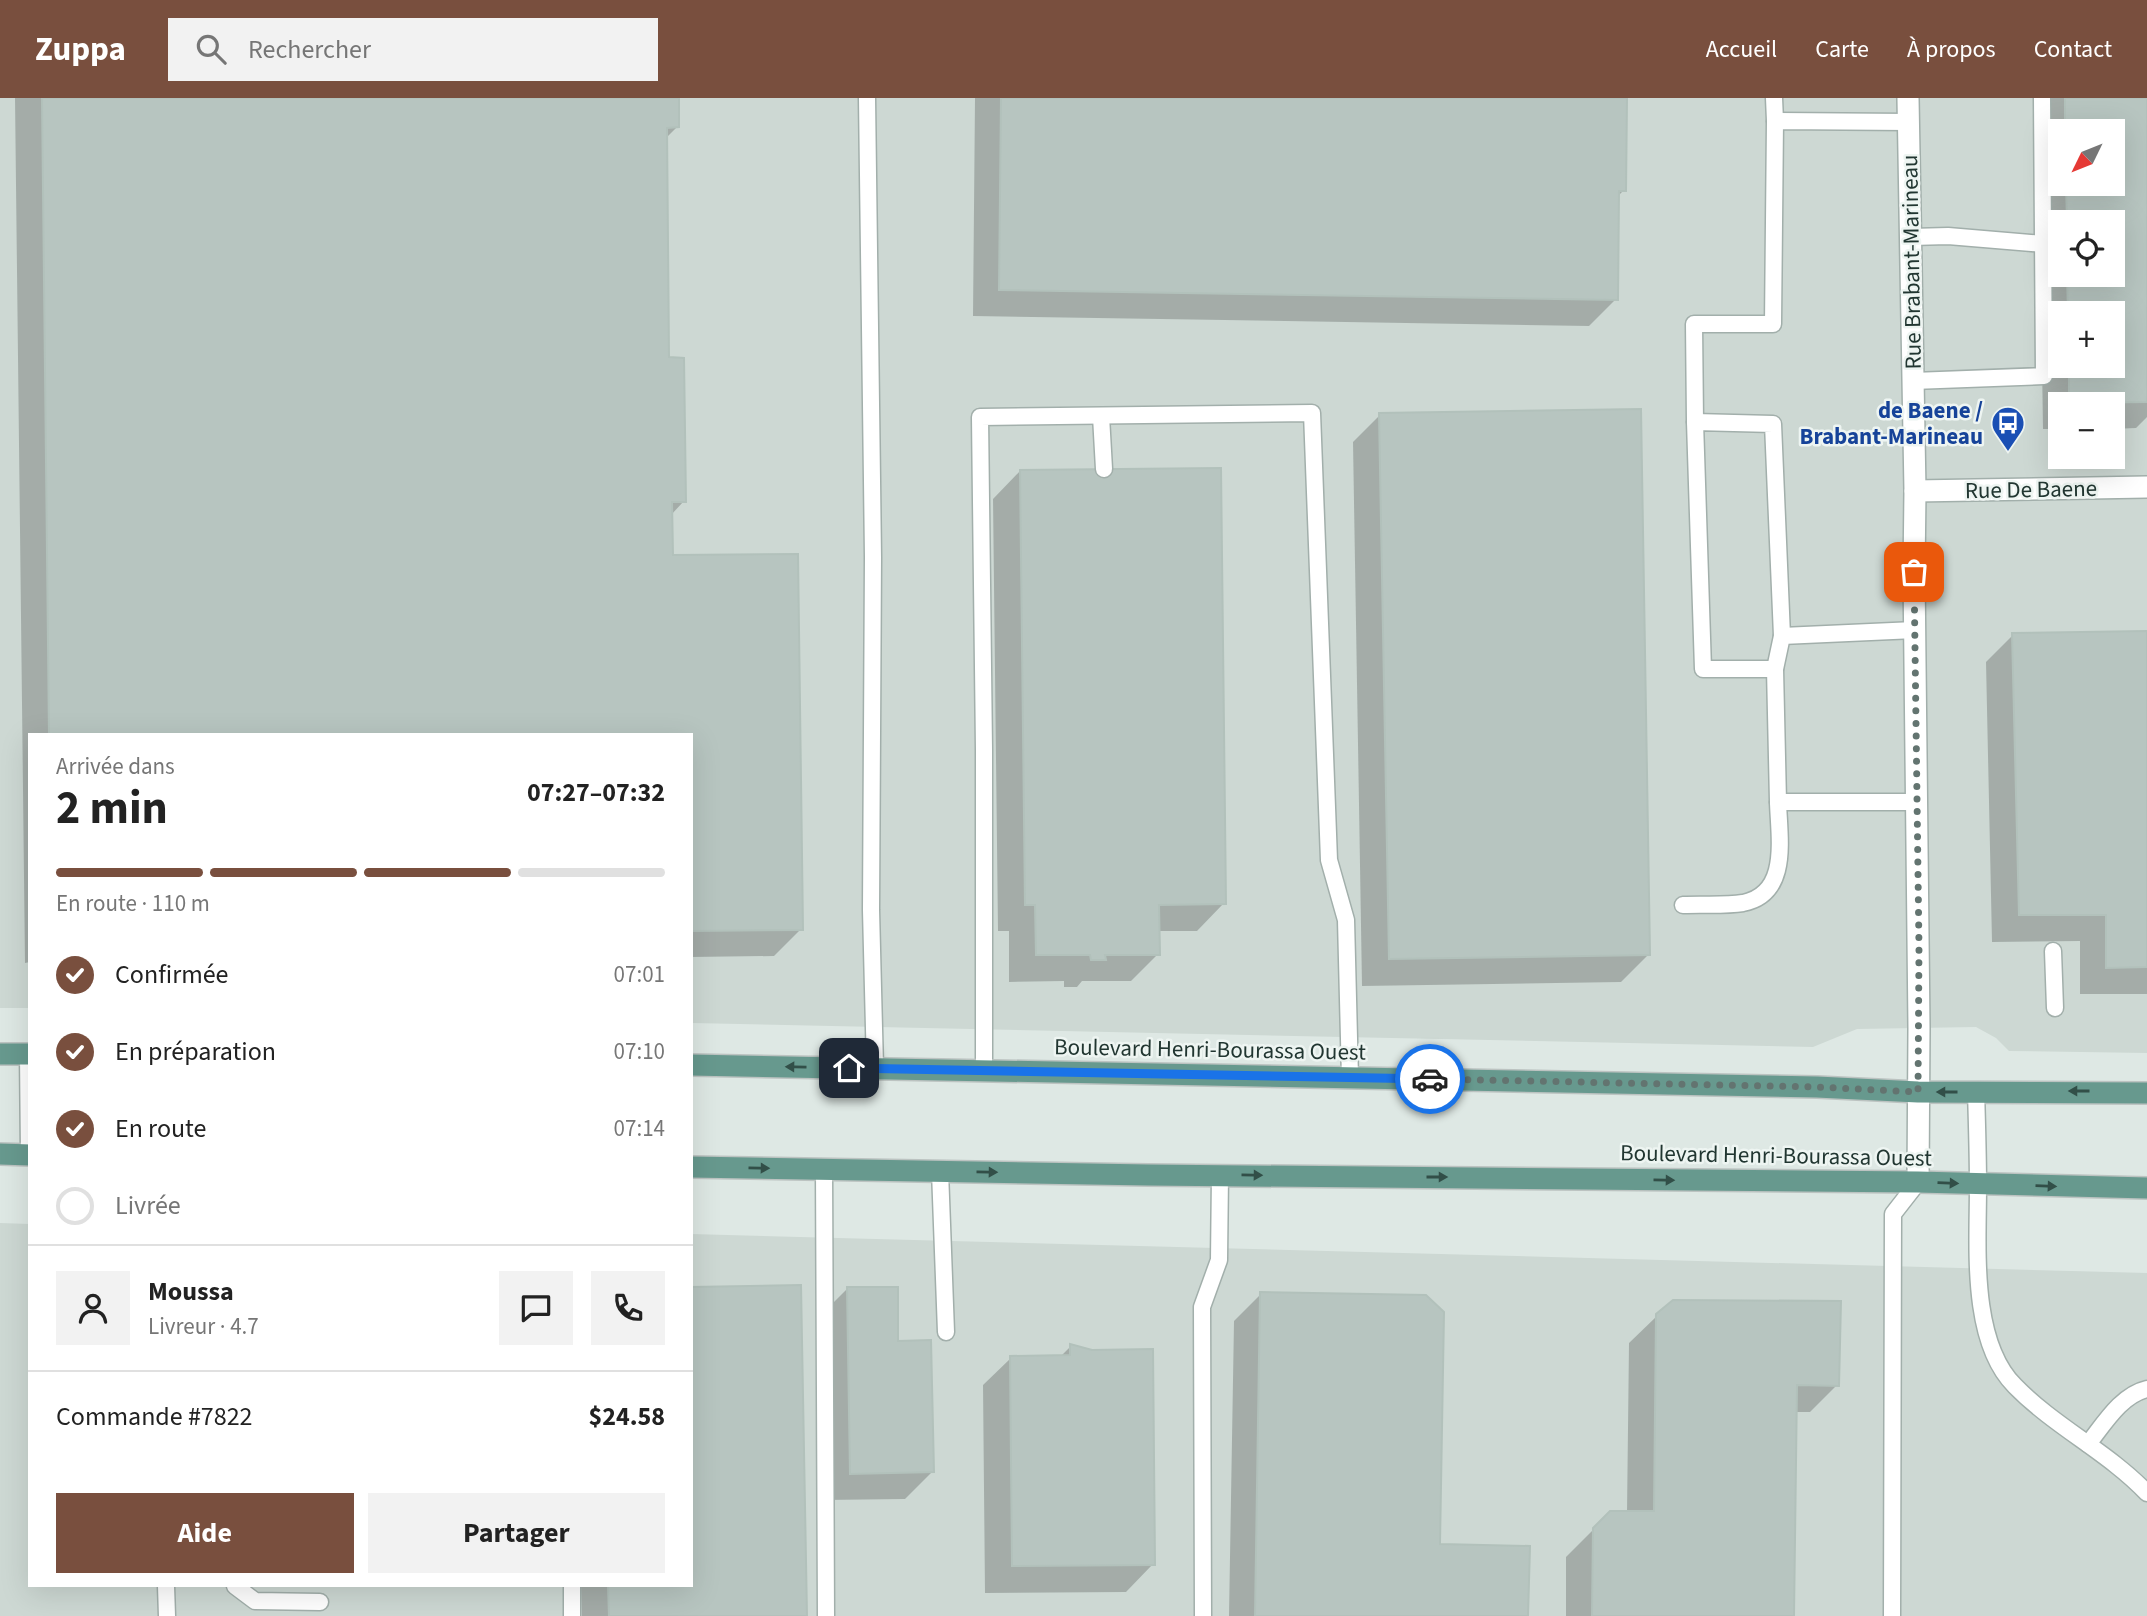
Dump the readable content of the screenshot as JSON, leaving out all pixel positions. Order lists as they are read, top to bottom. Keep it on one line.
{"streets":{"main road":["Boulevard Henri-Bourassa Ouest"],"street":["Rue Brabant-Marineau","Rue De Baene"]},"crossings":[["Rue Brabant-Marineau","Rue De Baene"],["Rue Brabant-Marineau","Boulevard Henri-Bourassa Ouest"]],"places":{"bus stop":["de Baene / Brabant-Marineau"]},"north":"bottom left","page":{"header":"Zuppa","search":"Rechercher","nav":["Accueil","Carte","À propos","Contact"],"map_buttons":["+","−"],"heading":["2 min","Arrivée dans","07:27–07:32"],"panel":["Moussa","Livreur · 4.7","Commande #7822","$24.58"],"bar":"En route · 110 m","list":[["Confirmée","07:01"],["En préparation","07:10"],["En route","07:14"],"Livrée"],"buttons":["Aide","Partager"]}}
